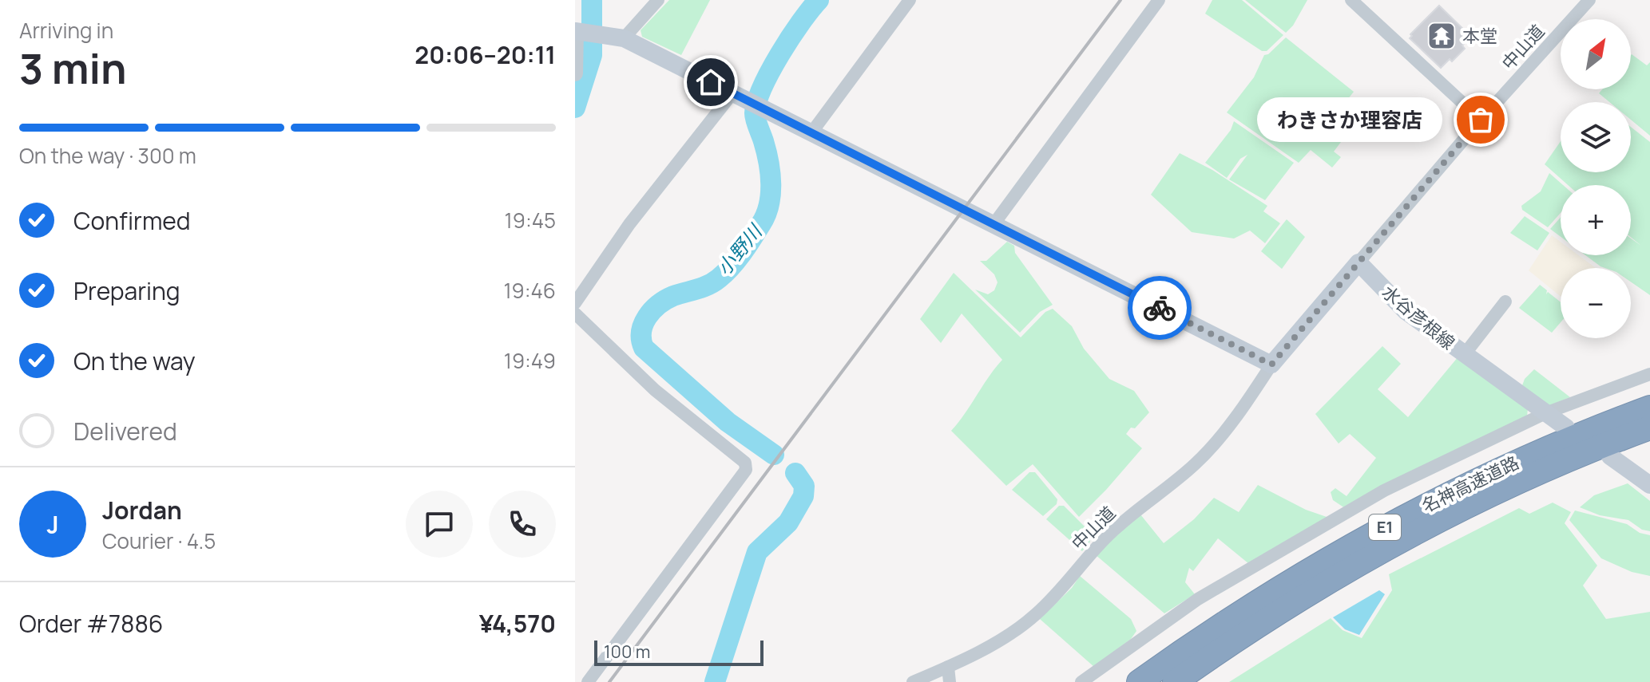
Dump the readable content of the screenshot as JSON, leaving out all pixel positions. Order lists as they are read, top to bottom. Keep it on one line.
{"streets":{"highway":["名神高速道路","E1"],"main road":["水谷彦根線"],"street":["中山道"]},"crossings":[["中山道","水谷彦根線"]],"water":["小野川"],"places":{"temple":["本堂"],"other":["わきさか理容店"]},"scale_bar":"100 m","north":"top right","page":{"heading":["3 min","Arriving in","20:06–20:11"],"panel":["Jordan","Courier · 4.5","Order #7886","¥4,570"],"map_buttons":["+","−"],"bubble":"わきさか理容店","bar":"On the way · 300 m","list":[["Confirmed","19:45"],["Preparing","19:46"],["On the way","19:49"],"Delivered"],"round":"J","scale":"100 m"}}
